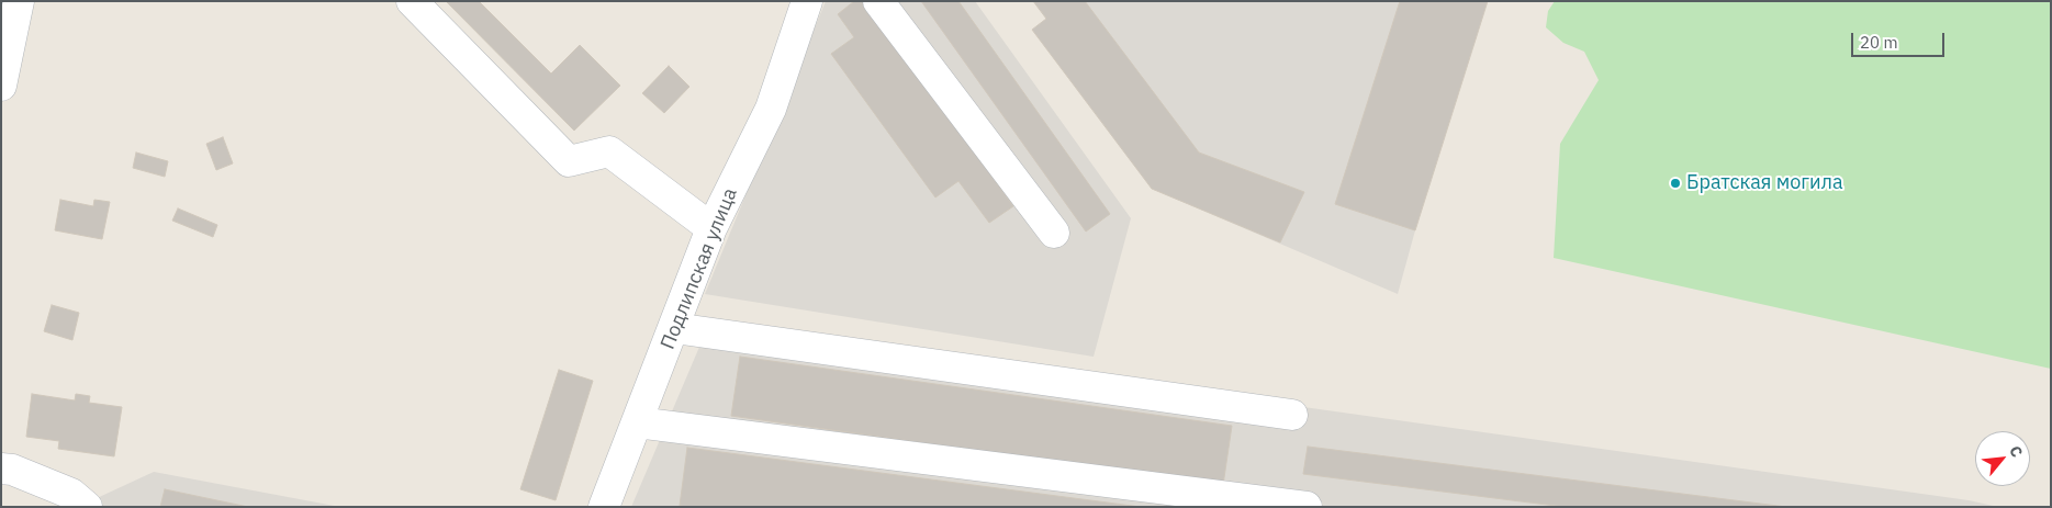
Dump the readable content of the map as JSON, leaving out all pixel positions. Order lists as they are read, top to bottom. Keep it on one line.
{"streets":{"street":["Подлипская улица"]},"places":["Братская могила"],"scale_bar":"20 m","north":"top right"}
